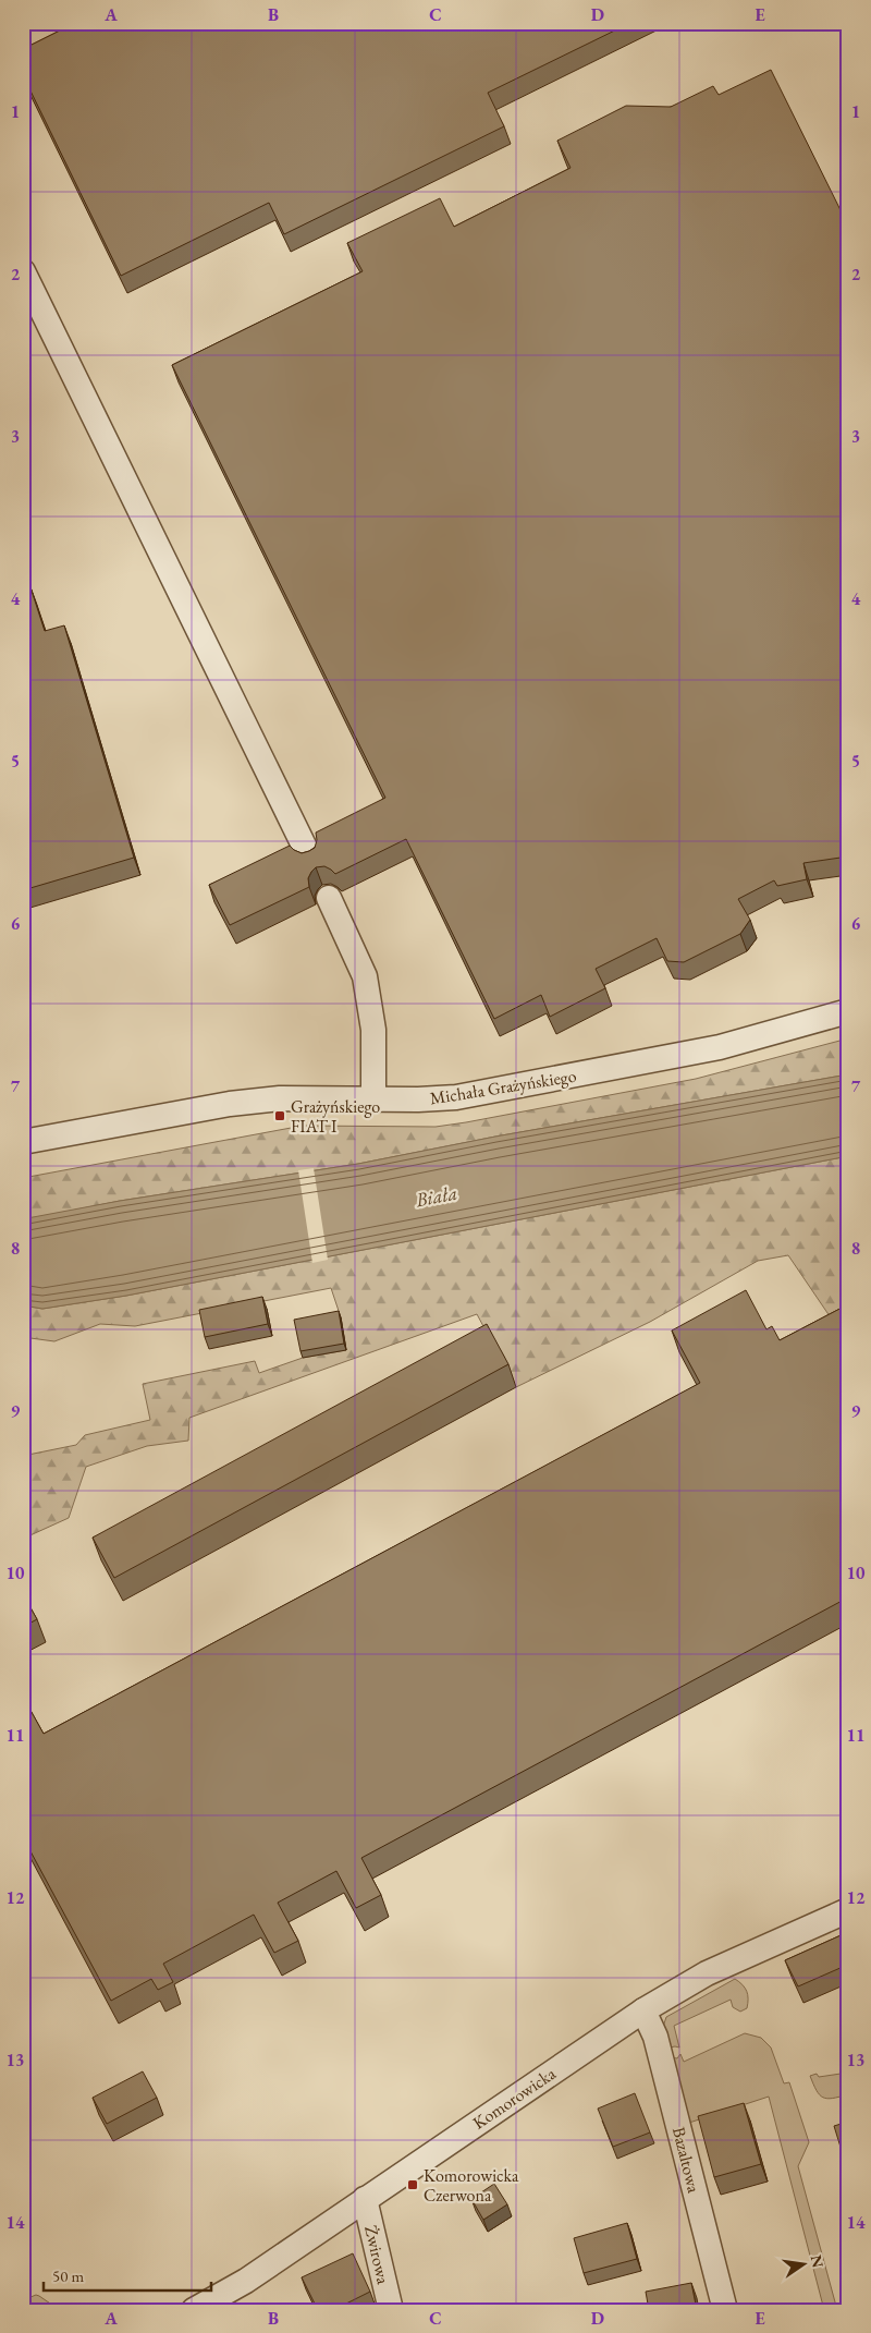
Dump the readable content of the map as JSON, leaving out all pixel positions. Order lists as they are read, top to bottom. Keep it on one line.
{"streets":{"street":["Michała Grażyńskiego","Komorowicka","Bazaltowa","Żwirowa"]},"crossings":[["Komorowicka","Bazaltowa"],["Komorowicka","Żwirowa"]],"water":["Biała"],"places":{"transit":["Grażyńskiego FIAT I","Komorowicka Czerwona"]},"scale_bar":"50 m","north":"right","grid":{"columns":["A","B","C","D","E"],"rows":["1","2","3","4","5","6","7","8","9","10","11","12","13","14"]}}
